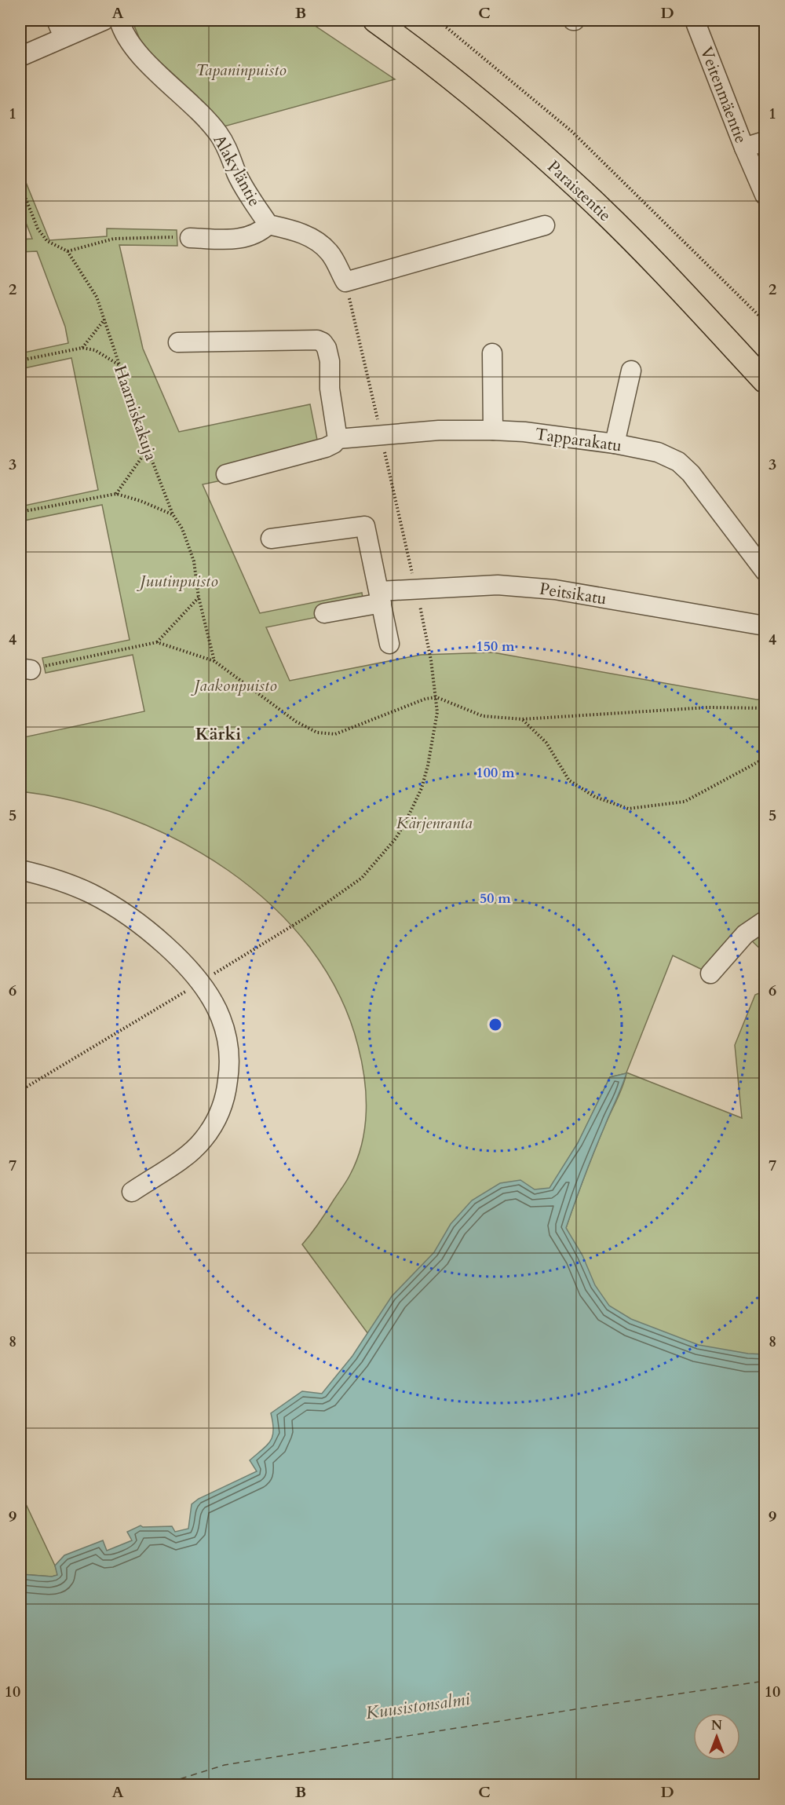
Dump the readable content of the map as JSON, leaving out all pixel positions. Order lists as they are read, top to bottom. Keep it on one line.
{"streets":{"main road":["Paraistentie"],"street":["Veitenmäentie","Alakyläntie","Tapparakatu","Peitsikatu"],"path":["Haarniskakuja"]},"districts":["Kärki"],"water":["Kuusistonsalmi"],"parks":["Tapaninpuisto","Juutinpuisto","Jaakonpuisto","Kärjenranta"],"north":"top","grid":{"columns":["A","B","C","D"],"rows":["1","2","3","4","5","6","7","8","9","10"]},"rings":["150 m","100 m","50 m"]}
